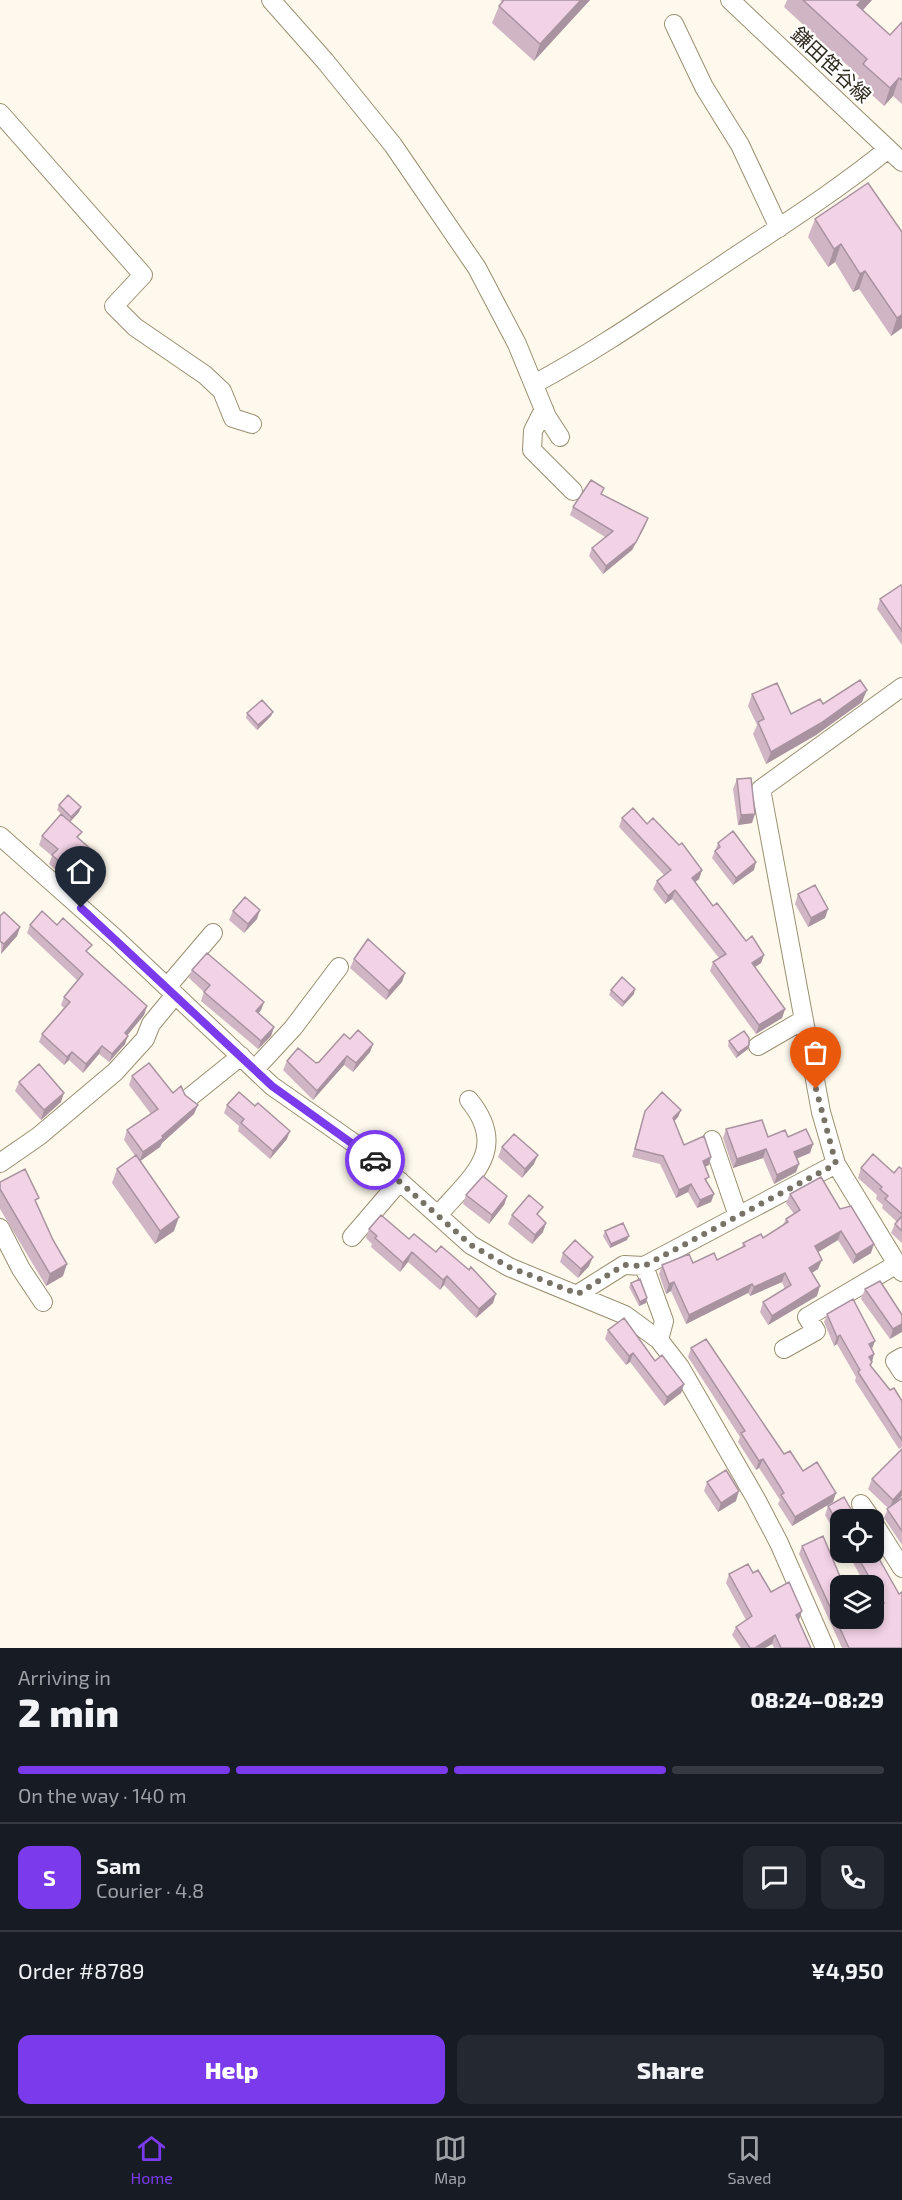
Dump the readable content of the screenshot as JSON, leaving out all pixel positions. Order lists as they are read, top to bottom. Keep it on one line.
{"streets":{"street":["鎌田笹谷線"]},"page":{"heading":["2 min","Arriving in","08:24–08:29"],"panel":["Sam","Courier · 4.8","Order #8789","¥4,950"],"bar":"On the way · 140 m","round":"S","buttons":["Help","Share"],"tabs":["Home","Map","Saved"]}}
